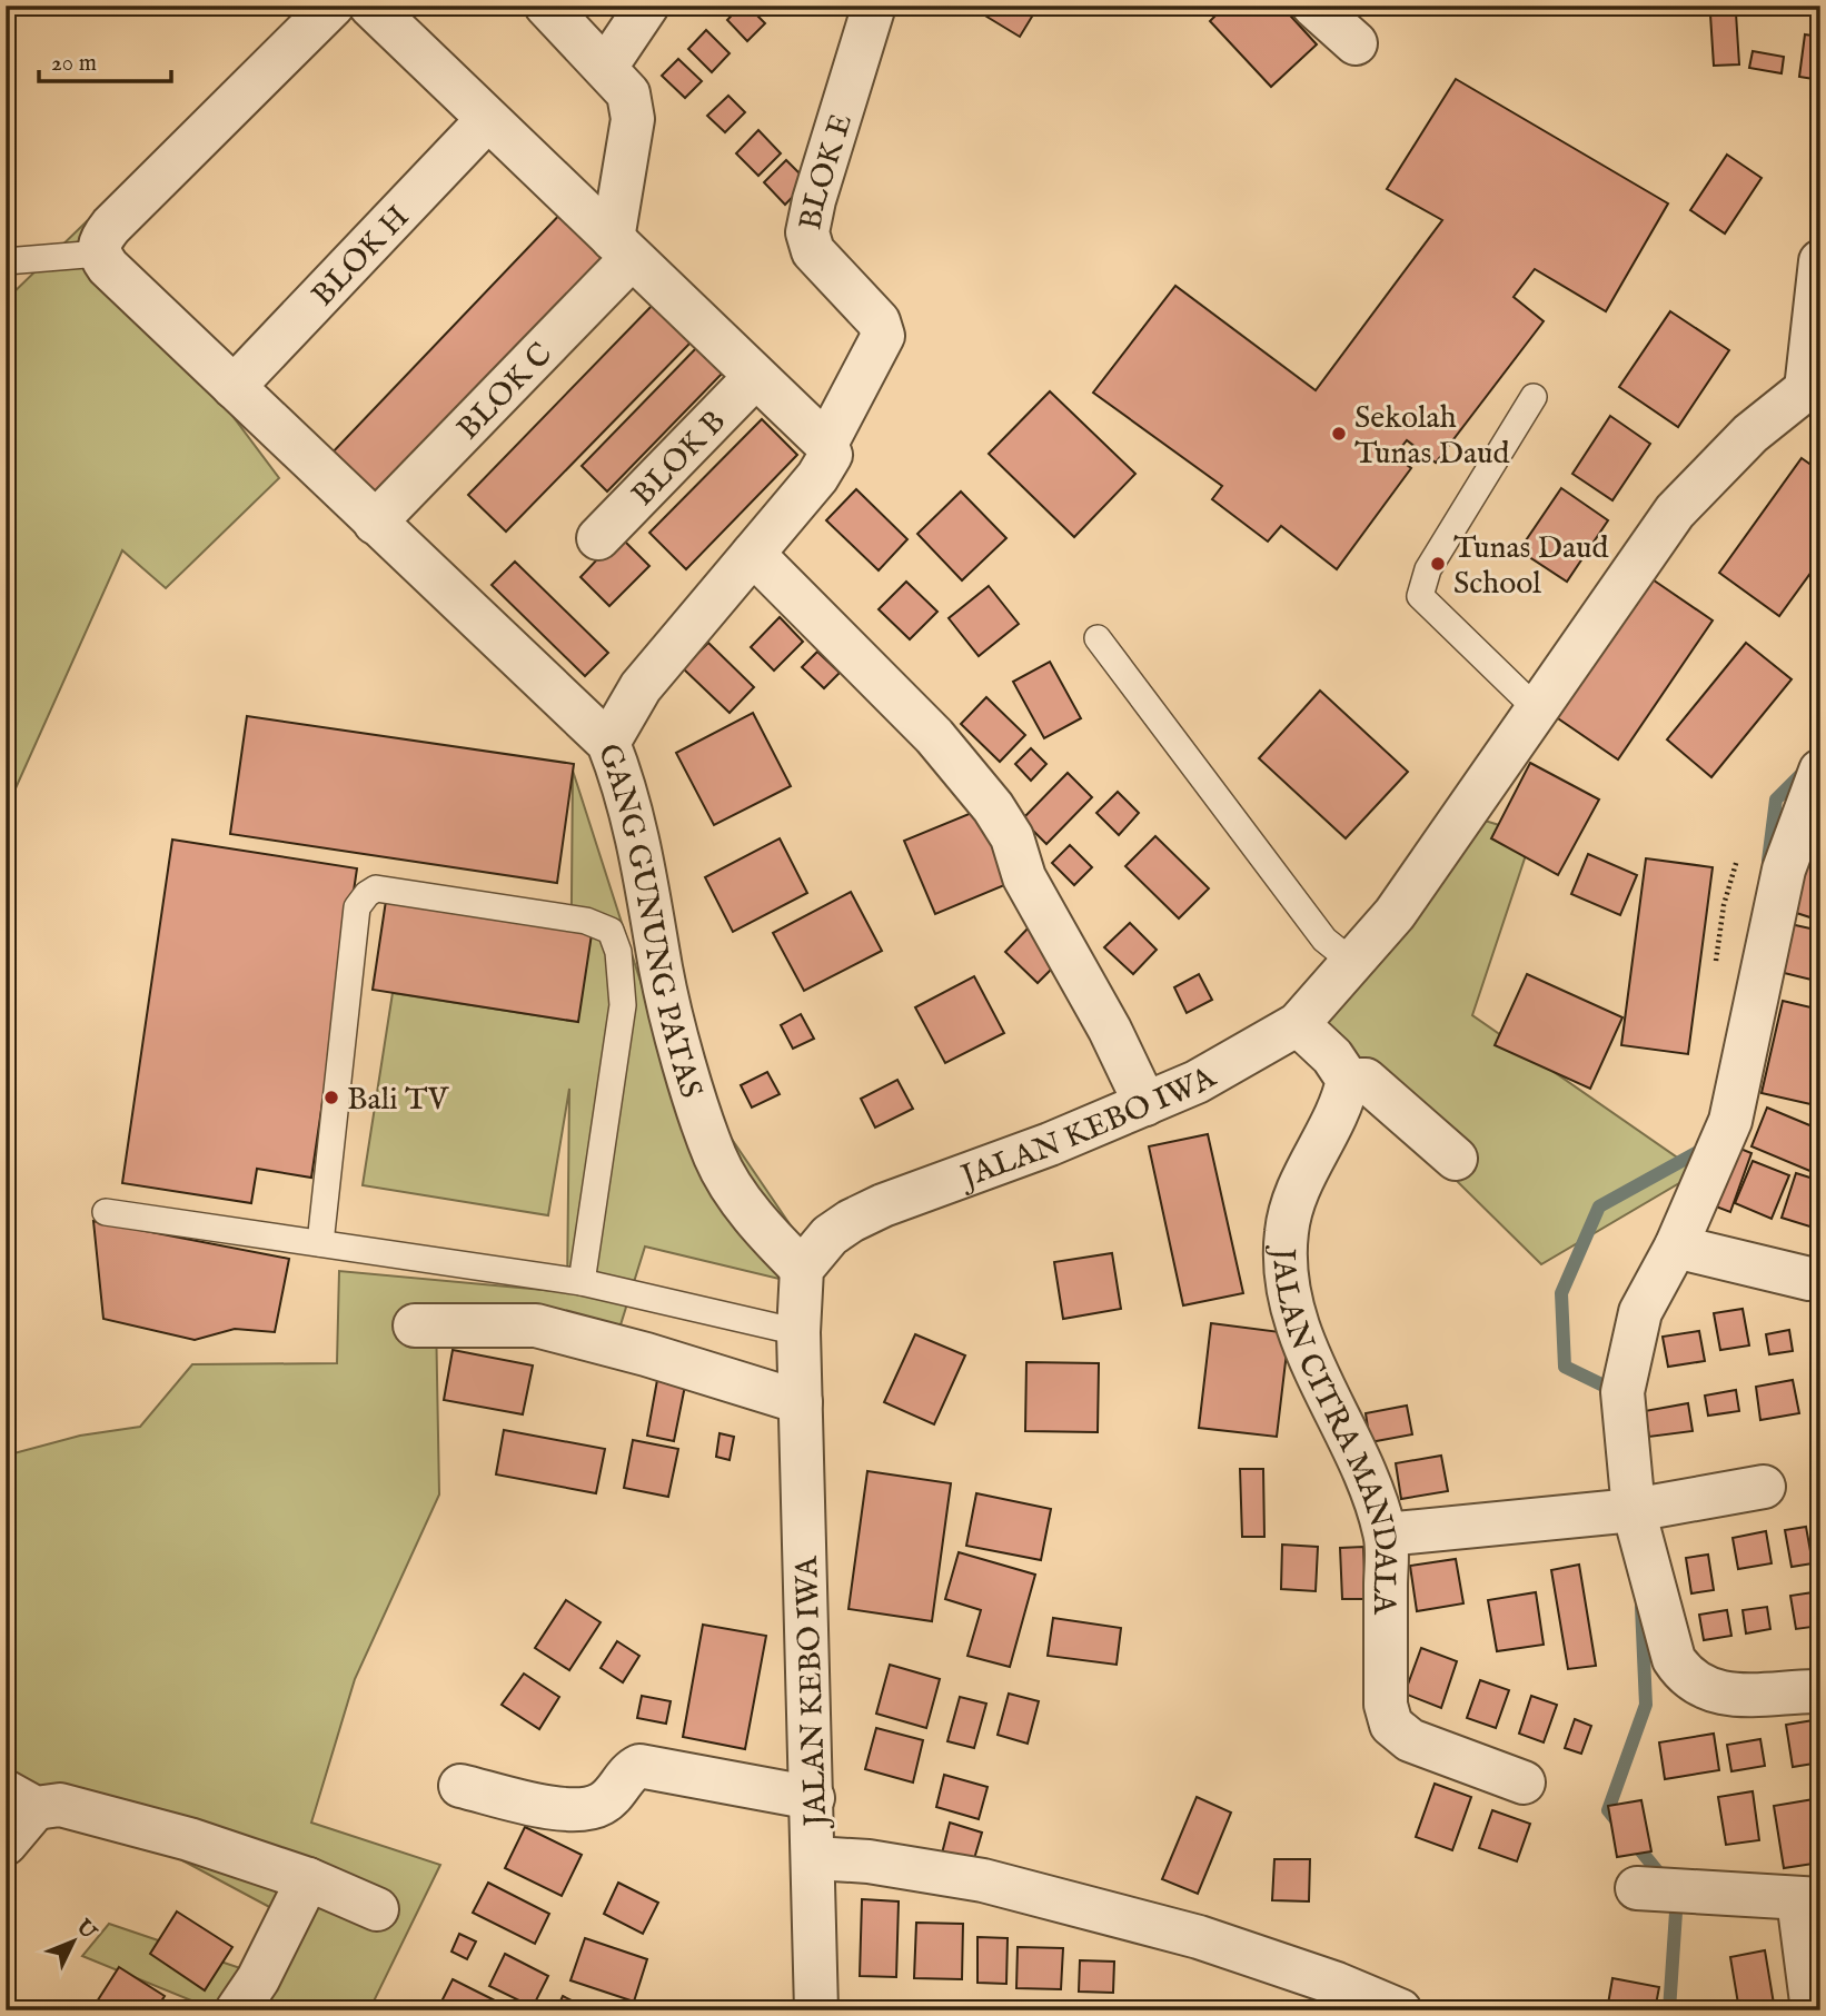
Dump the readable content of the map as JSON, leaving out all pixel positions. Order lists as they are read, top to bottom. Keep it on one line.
{"streets":{"street":["BLOK E","BLOK H","BLOK C","BLOK B","GANG GUNUNG PATAS","JALAN KEBO IWA","JALAN CITRA MANDALA"]},"crossings":[["BLOK E","GANG GUNUNG PATAS"],["GANG GUNUNG PATAS","JALAN KEBO IWA"]],"places":["Sekolah Tunas Daud","Tunas Daud School","Bali TV"],"scale_bar":"20 m","north":"top right"}
